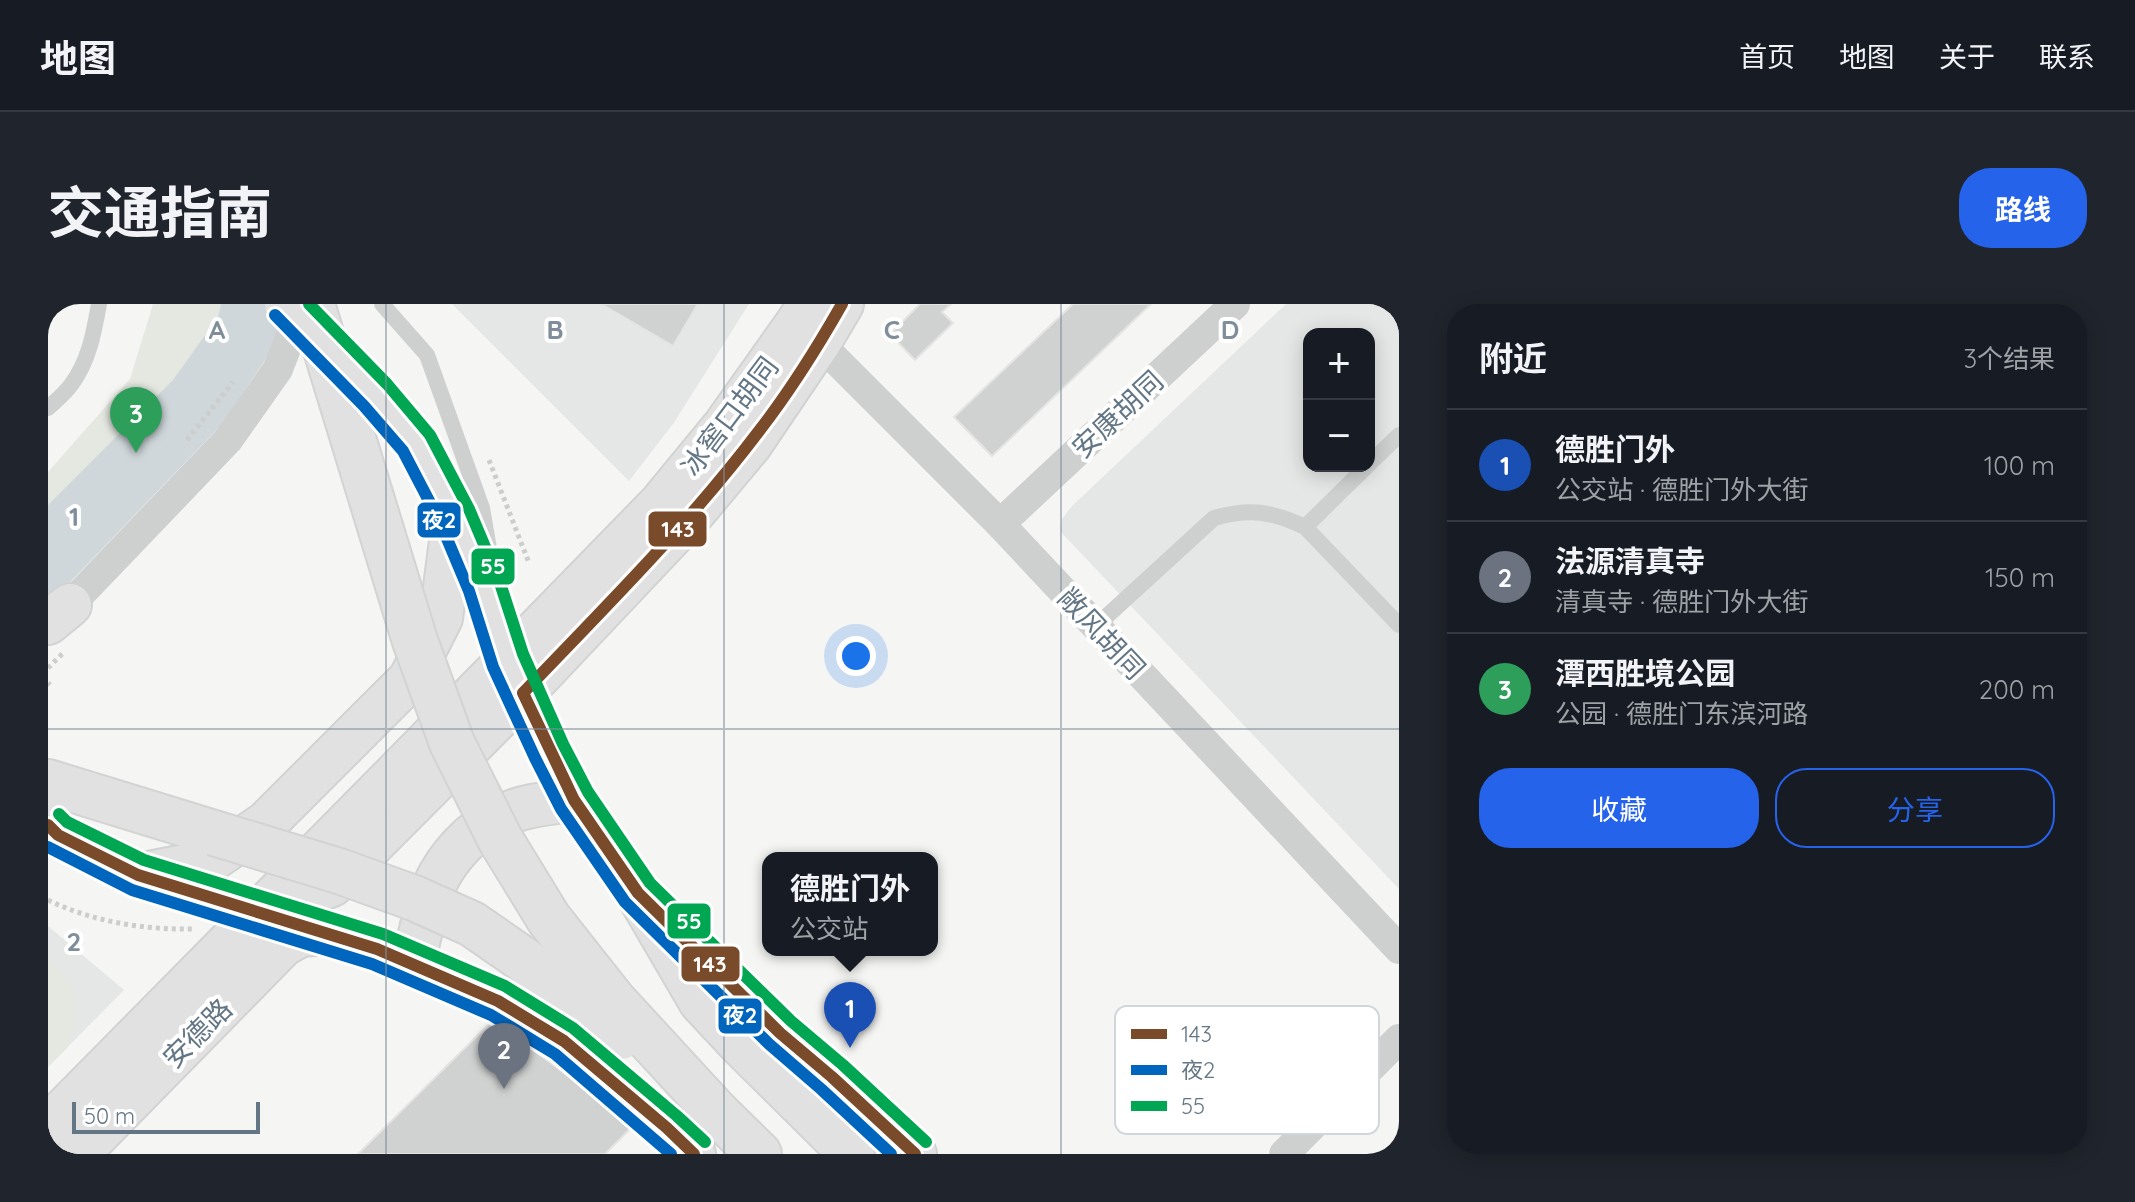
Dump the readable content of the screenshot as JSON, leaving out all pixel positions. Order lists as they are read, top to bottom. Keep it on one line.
{"streets":{"street":["安康胡同","冰窖口胡同","敞风胡同","安德路"]},"crossings":[["安康胡同","敞风胡同"],["冰窖口胡同","敞风胡同"],["冰窖口胡同","安德路"]],"lines":["transit line 143","transit line 55","transit line 夜2"],"legend":["143","夜2","55"],"scale_bar":"50 m","page":{"header":"地图","nav":["首页","地图","关于","联系"],"title":"交通指南","buttons":["路线",["收藏","分享"]],"heading":["附近","3个结果"],"map_buttons":["+","−"],"pins":["3","1","2"],"list":[{"mark":"1","name":"德胜门外","note":"公交站 · 德胜门外大街","value":"100 m"},{"mark":"2","name":"法源清真寺","note":"清真寺 · 德胜门外大街","value":"150 m"},{"mark":"3","name":"潭西胜境公园","note":"公园 · 德胜门东滨河路","value":"200 m"}],"popup":["德胜门外","公交站"],"scale":"50 m"},"grid":{"columns":["A","B","C","D"],"rows":["1","2"]}}
